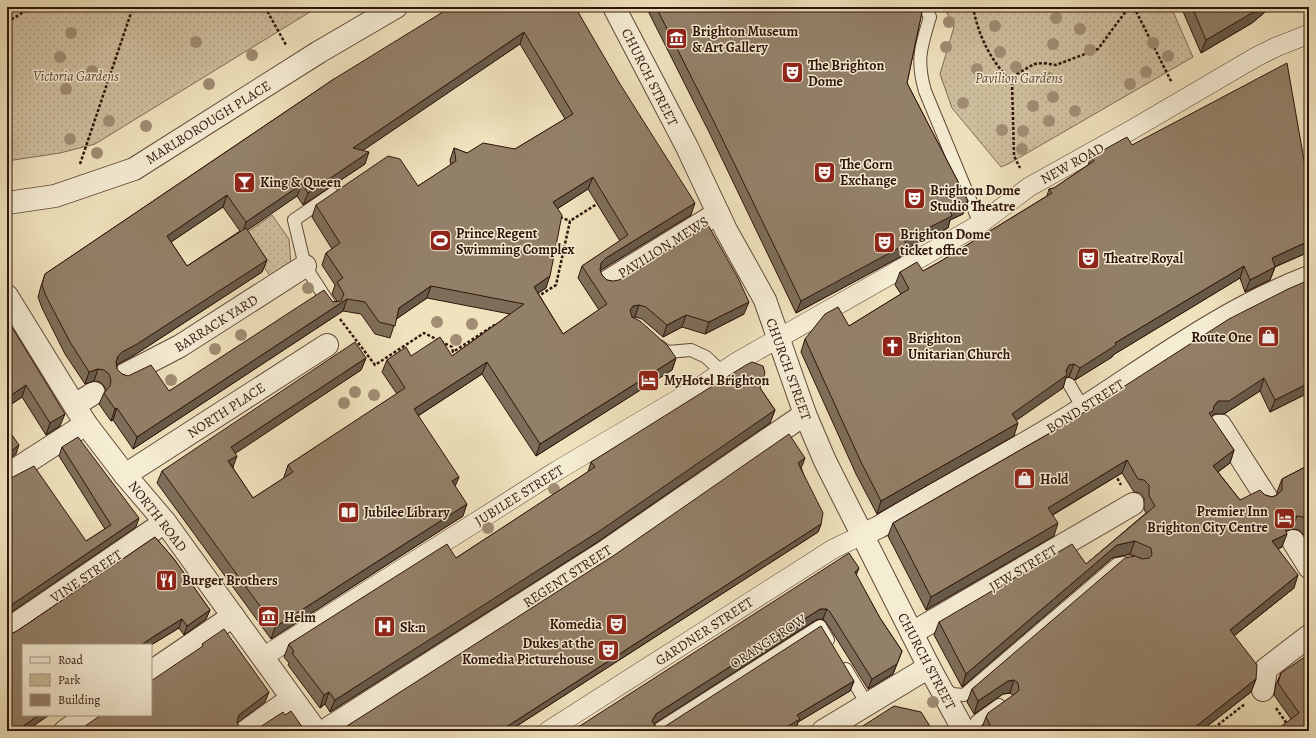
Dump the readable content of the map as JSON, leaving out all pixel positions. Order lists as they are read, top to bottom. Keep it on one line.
{"streets":{"street":["CHURCH STREET","MARLBOROUGH PLACE","NEW ROAD","PAVILION MEWS","BARRACK YARD","BOND STREET","NORTH PLACE","JUBILEE STREET","NORTH ROAD","JEW STREET","VINE STREET","REGENT STREET","GARDNER STREET"],"lane":["ORANGE ROW"]},"crossings":[["CHURCH STREET","NEW ROAD"],["CHURCH STREET","PAVILION MEWS"],["CHURCH STREET","BOND STREET"],["CHURCH STREET","JUBILEE STREET"],["CHURCH STREET","JEW STREET"],["CHURCH STREET","REGENT STREET"],["CHURCH STREET","GARDNER STREET"],["NEW ROAD","JUBILEE STREET"],["BOND STREET","GARDNER STREET"],["NORTH PLACE","NORTH ROAD"],["JUBILEE STREET","NORTH ROAD"],["NORTH ROAD","VINE STREET"]],"parks":["Victoria Gardens","Pavilion Gardens"],"places":{"museum":["Brighton Museum & Art Gallery","Helm"],"theatre":["The Brighton Dome","The Corn Exchange","Brighton Dome Studio Theatre","Brighton Dome ticket office","Theatre Royal","Komedia","Dukes at the Komedia Picturehouse"],"bar":["King & Queen"],"sports":["Prince Regent Swimming Complex"],"shop":["Route One","Hold"],"church":["Brighton Unitarian Church"],"hotel":["MyHotel Brighton","Premier Inn Brighton City Centre"],"library":["Jubilee Library"],"restaurant":["Burger Brothers"],"hospital":["Sk:n"]},"legend":["Road","Park","Building"]}
